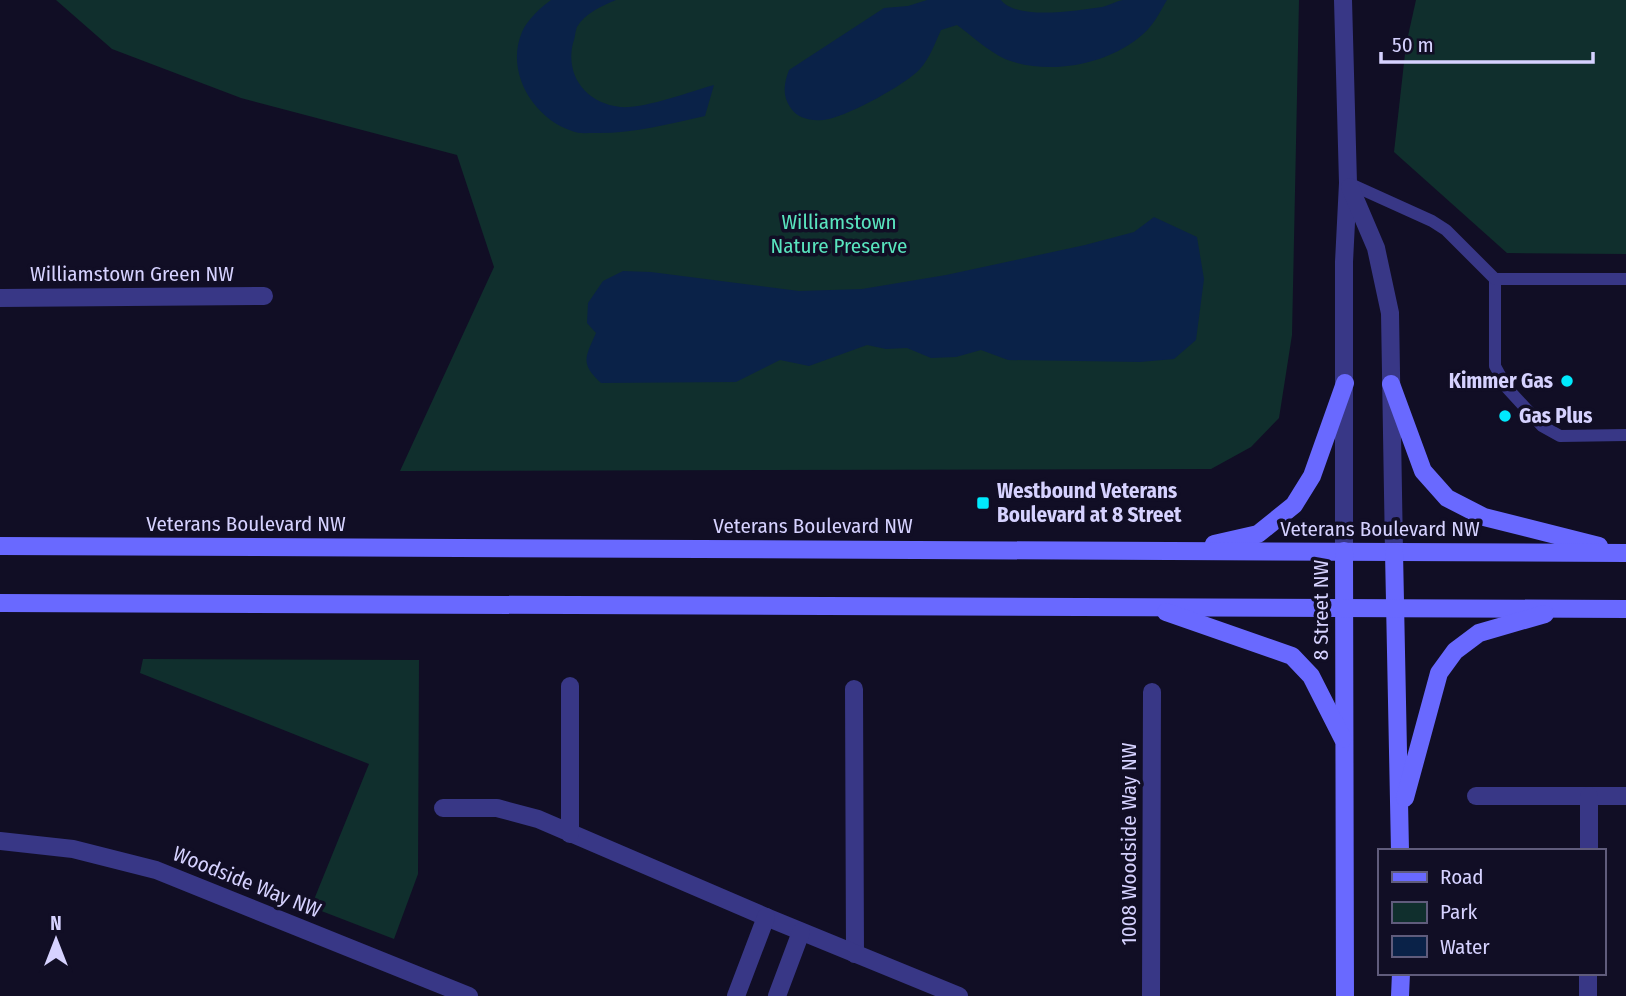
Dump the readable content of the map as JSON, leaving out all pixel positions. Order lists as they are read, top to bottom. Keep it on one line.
{"streets":{"main road":["Veterans Boulevard NW","8 Street NW"],"street":["Williamstown Green NW","1008 Woodside Way NW","Woodside Way NW"]},"crossings":[["Veterans Boulevard NW","8 Street NW"]],"parks":["Williamstown Nature Preserve"],"places":{"other":["Kimmer Gas","Gas Plus"],"transit":["Westbound Veterans Boulevard at 8 Street"]},"legend":["Road","Park","Water"],"scale_bar":"50 m","north":"top"}
